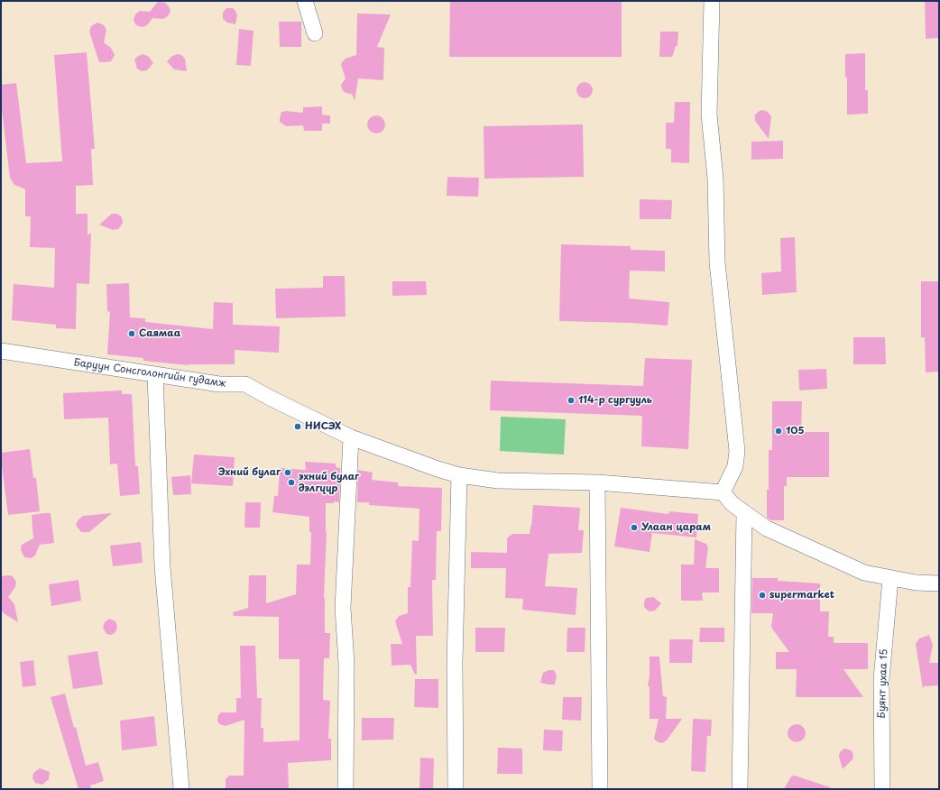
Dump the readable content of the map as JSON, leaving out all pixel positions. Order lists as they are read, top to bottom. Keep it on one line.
{"streets":{"street":["Баруун Сонсголонгийн гудамж","Буянт ухаа 15"]},"places":["Саямаа","114-р сургууль","НИСЭХ","105","Эхний булаг","эхний булаг дэлгүүр","Улаан царам","supermarket"]}
